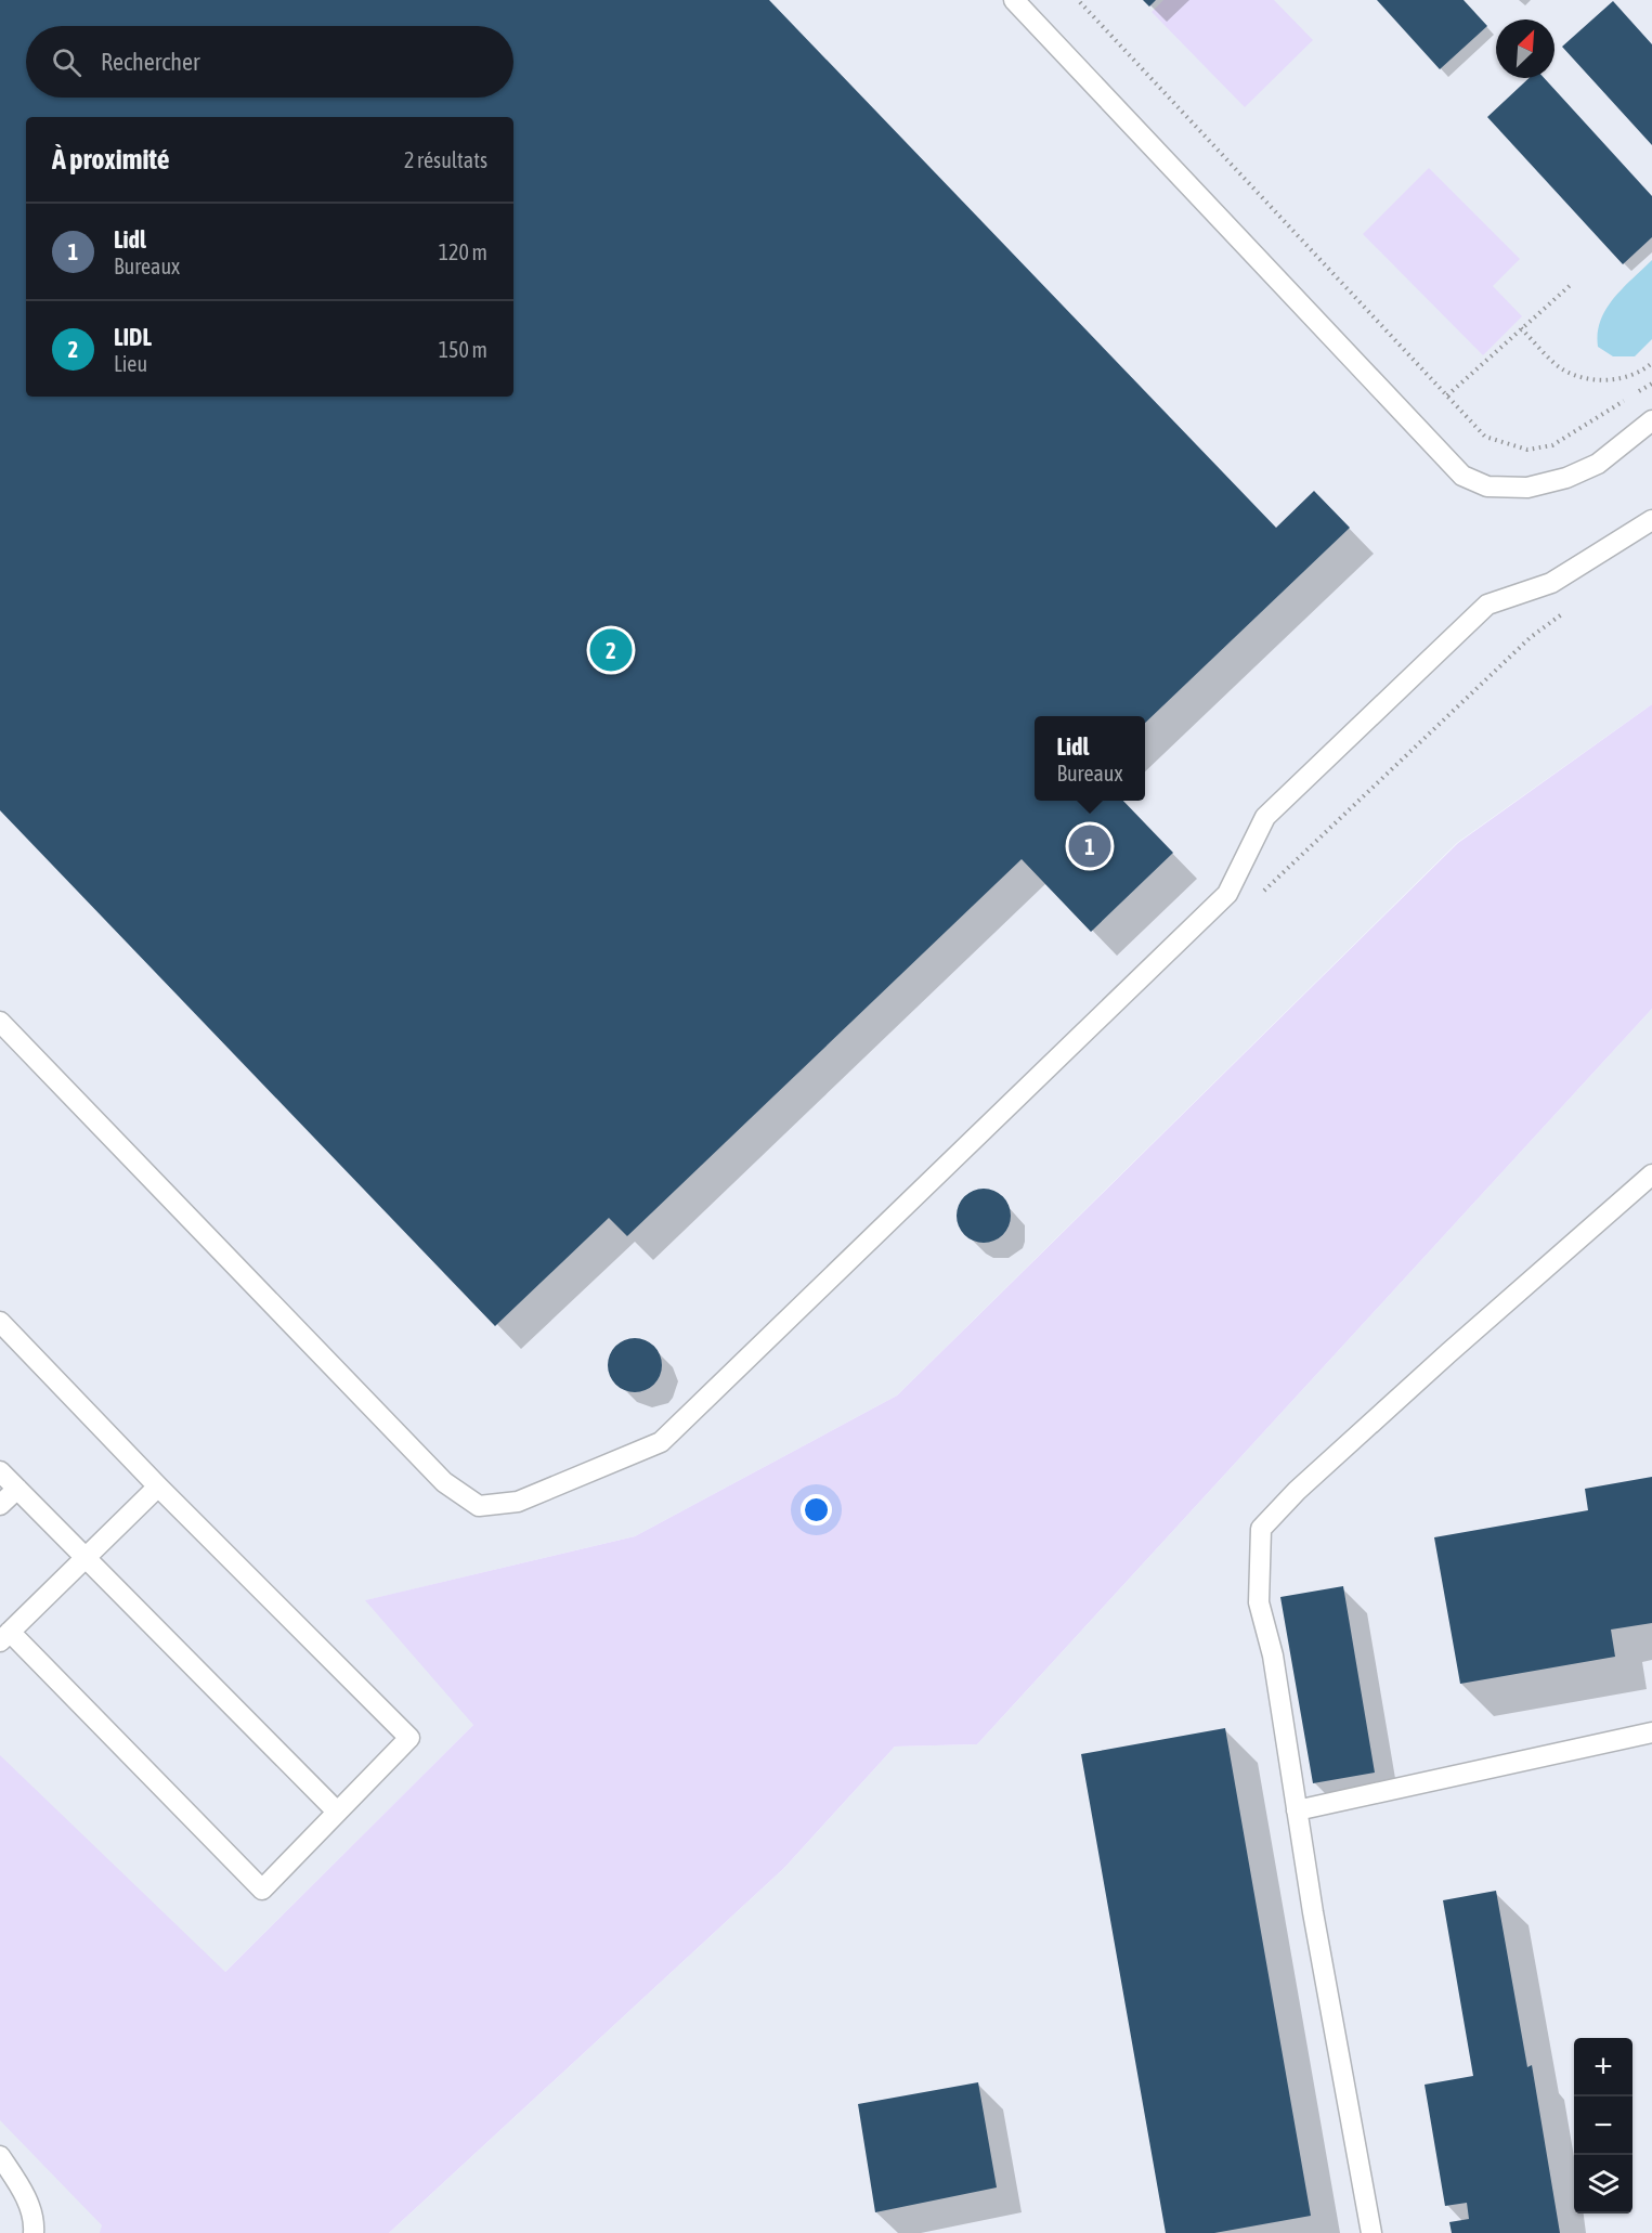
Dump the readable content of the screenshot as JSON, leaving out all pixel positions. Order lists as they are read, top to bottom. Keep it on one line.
{"north":"top right","page":{"search":"Rechercher","heading":["À proximité","2 résultats"],"list":[{"mark":"1","name":"Lidl","note":"Bureaux","value":"120 m"},{"mark":"2","name":"LIDL","note":"Lieu","value":"150 m"}],"pins":["2","1"],"popup":["Lidl","Bureaux"],"map_buttons":["+","−"]}}
